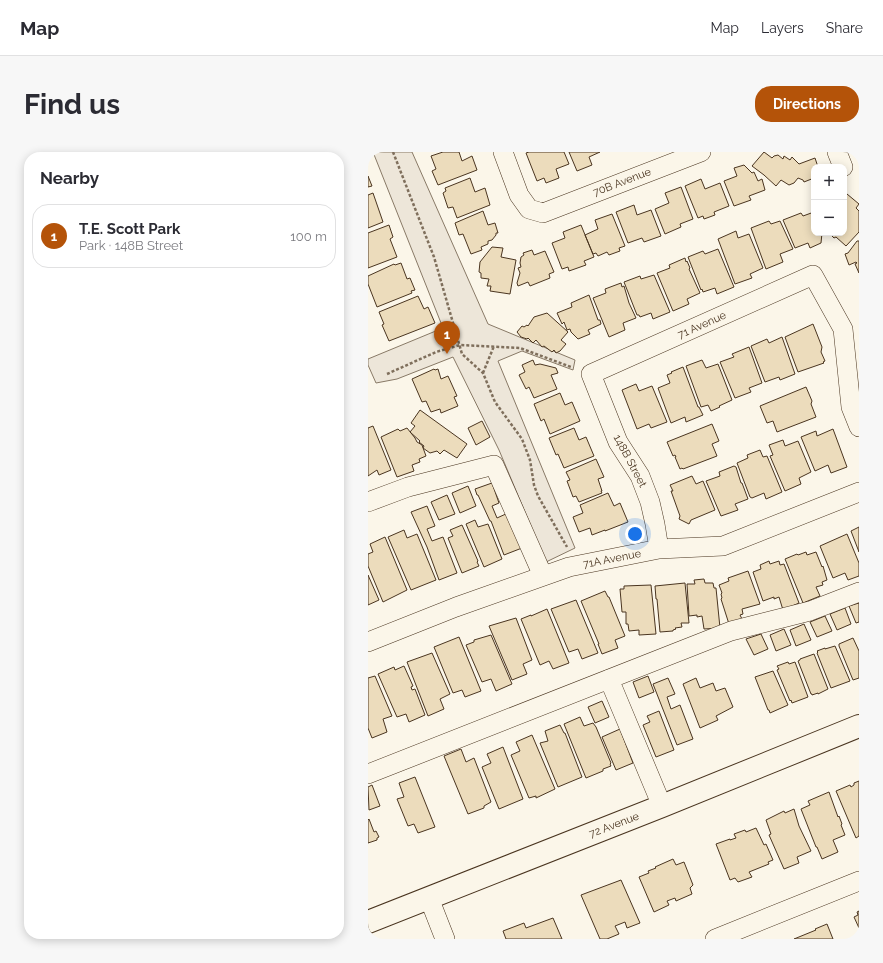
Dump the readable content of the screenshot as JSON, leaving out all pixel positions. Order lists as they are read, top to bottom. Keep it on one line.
{"streets":{"main road":["72 Avenue"],"street":["70B Avenue","71 Avenue","148B Street","71A Avenue"]},"crossings":[["71 Avenue","148B Street"],["148B Street","71A Avenue"]],"page":{"header":"Map","nav":["Map","Layers","Share"],"buttons":"Directions","title":"Find us","heading":"Nearby","map_buttons":["+","−"],"list":[{"mark":"1","name":"T.E. Scott Park","note":"Park · 148B Street","value":"100 m"}],"pins":"1"}}
